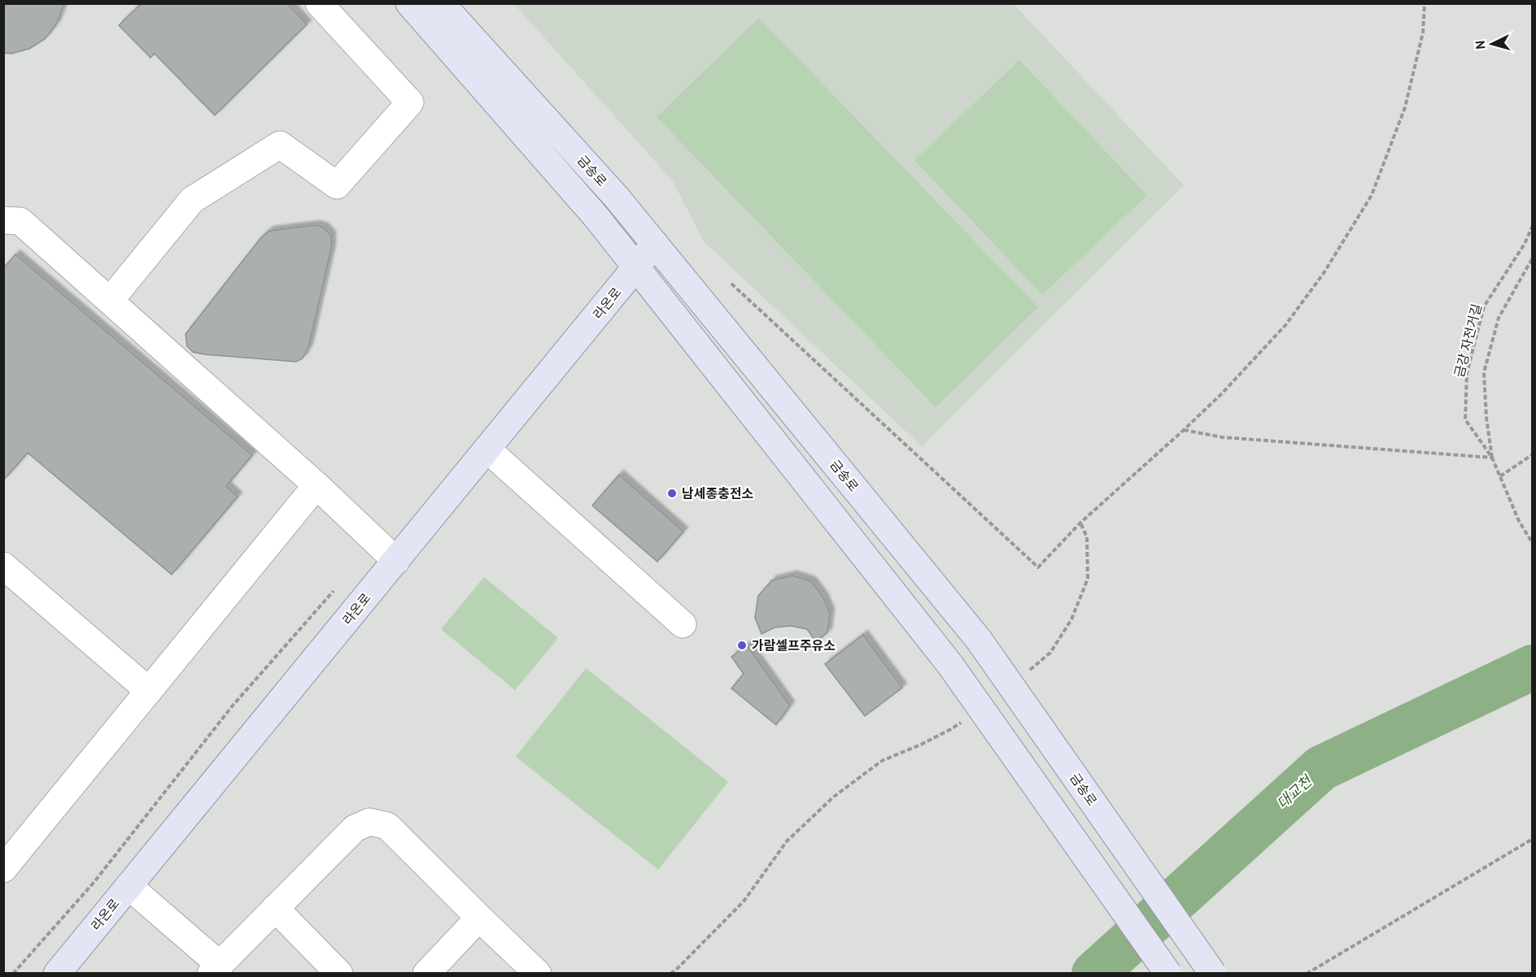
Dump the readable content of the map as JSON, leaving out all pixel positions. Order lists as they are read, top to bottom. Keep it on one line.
{"streets":{"main road":["금송로","라온로"],"path":["금강 자전거길"]},"crossings":[["금송로","라온로"]],"water":["대교천"],"places":["남세종충전소","가람셀프주유소"],"north":"left"}
